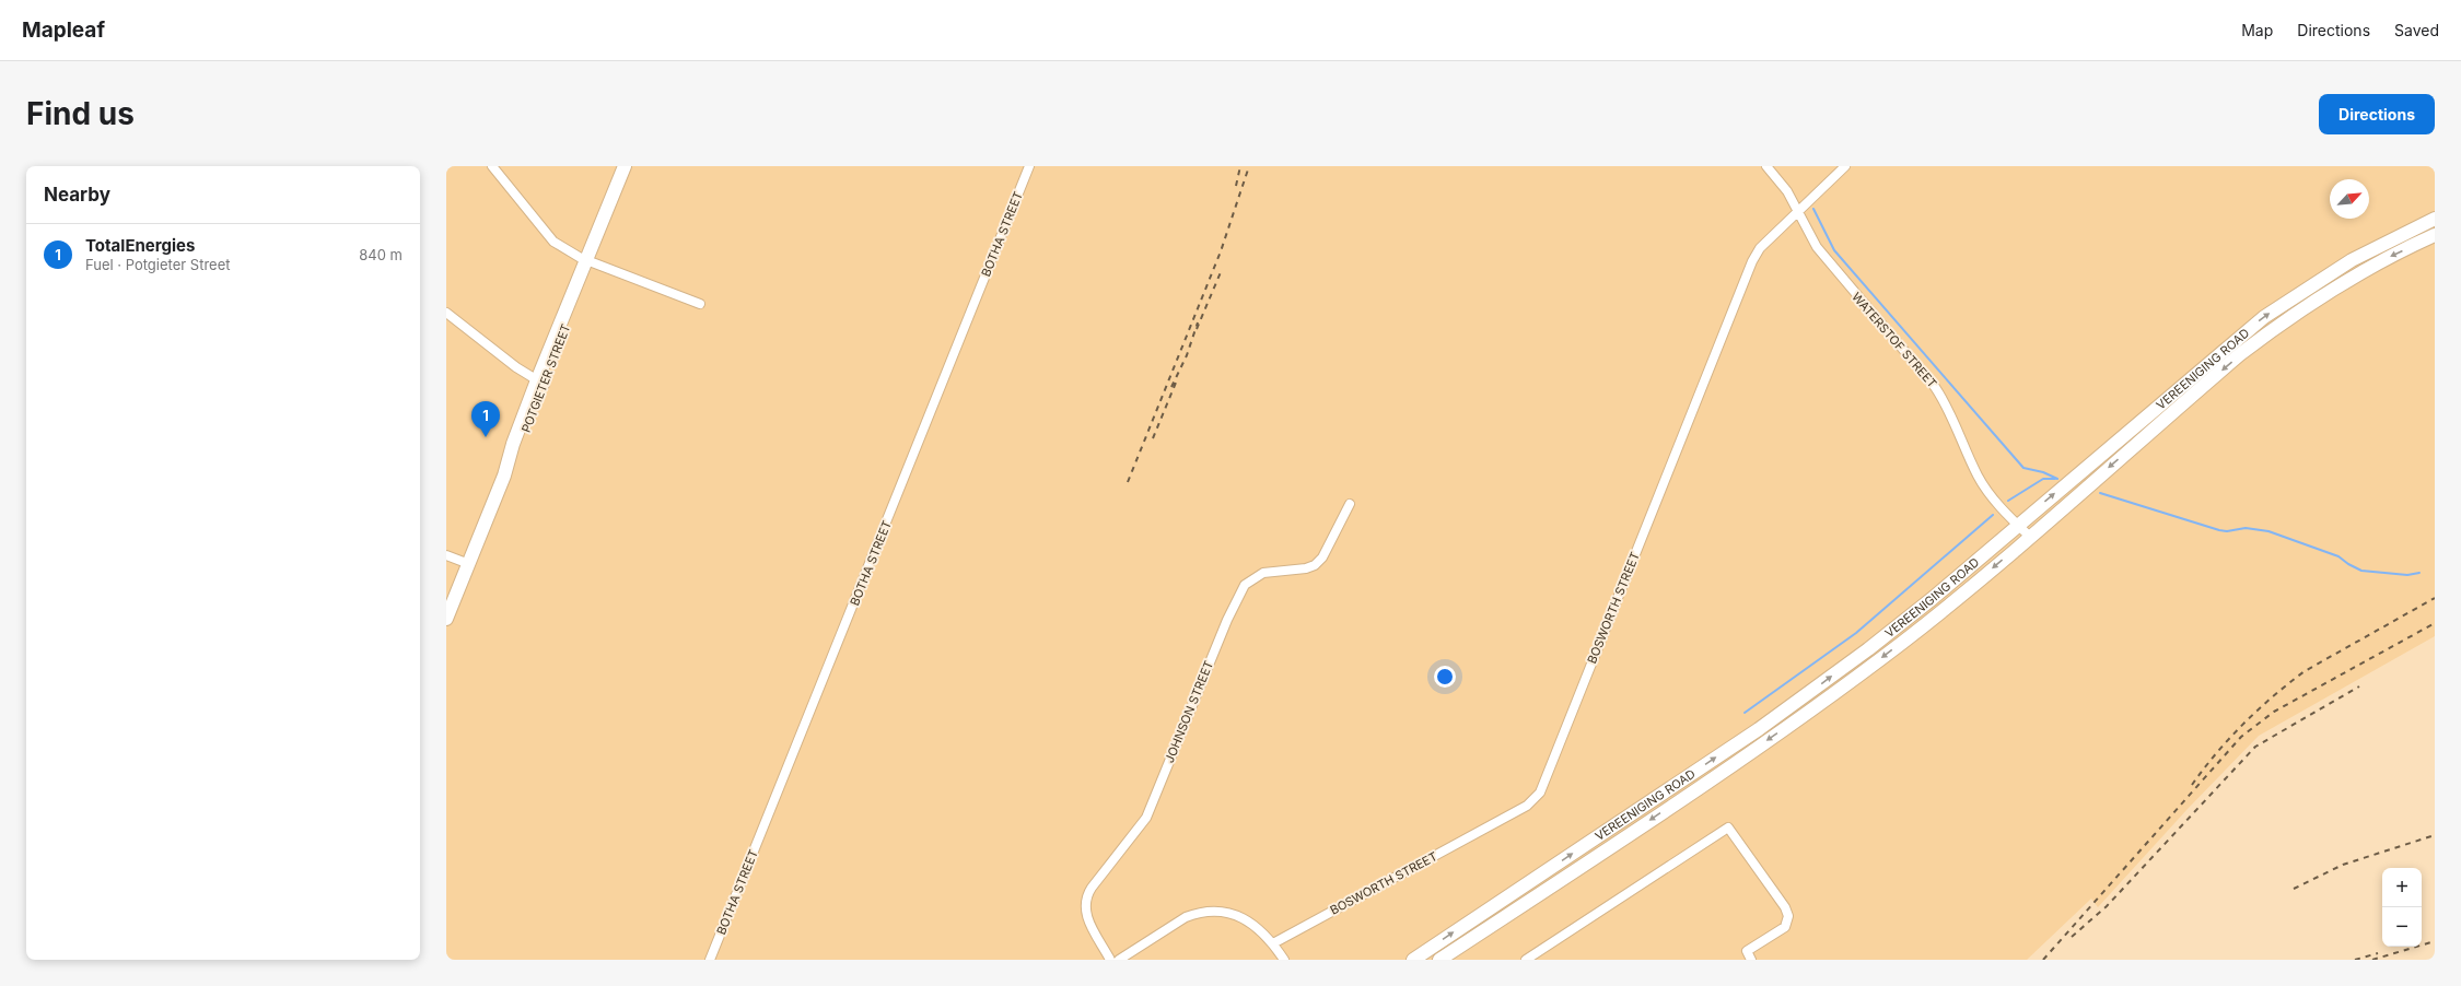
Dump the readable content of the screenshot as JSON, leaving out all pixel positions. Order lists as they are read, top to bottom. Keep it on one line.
{"streets":{"main road":["VEREENIGING ROAD","POTGIETER STREET"],"street":["BOTHA STREET","WATERSTOF STREET","BOSWORTH STREET","JOHNSON STREET"]},"crossings":[["WATERSTOF STREET","VEREENIGING ROAD"],["WATERSTOF STREET","BOSWORTH STREET"]],"north":"top right","page":{"header":"Mapleaf","nav":["Map","Directions","Saved"],"buttons":"Directions","title":"Find us","heading":"Nearby","list":[{"mark":"1","name":"TotalEnergies","note":"Fuel · Potgieter Street","value":"840 m"}],"pins":"1","map_buttons":["+","−"]}}
